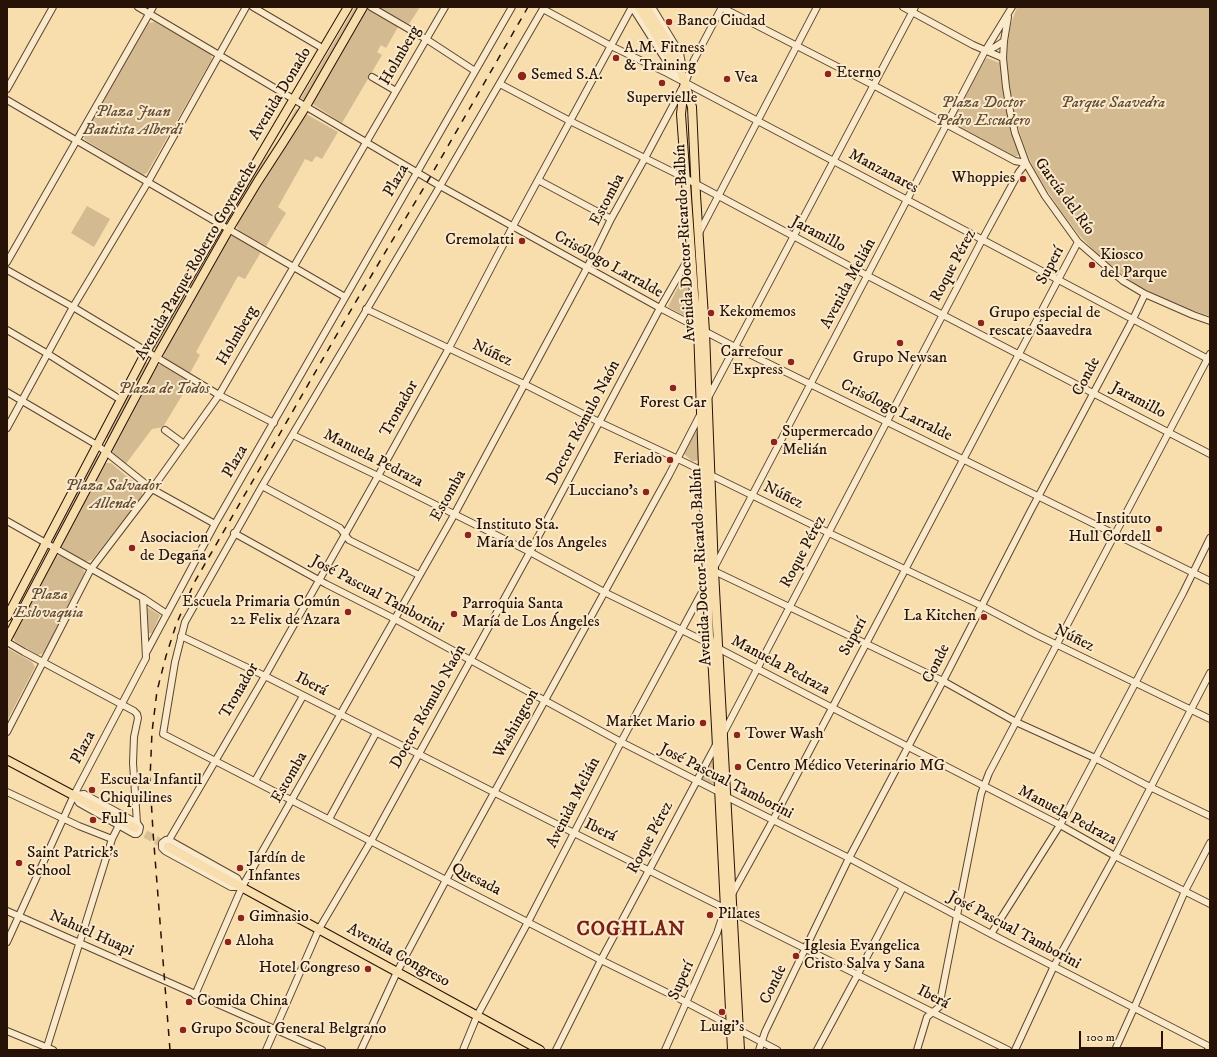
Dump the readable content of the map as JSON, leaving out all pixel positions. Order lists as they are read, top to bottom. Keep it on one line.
{"streets":{"main road":["Avenida Donado","Avenida Doctor Ricardo Balbín","Avenida Parque Roberto Goyeneche","Avenida Congreso"],"street":["Holmberg","Manzanares","Plaza","García del Río","Estomba","Jaramillo","Crisólogo Larralde","Roque Pérez","Superí","Avenida Melián","Núñez","Conde","Tronador","Doctor Rómulo Naón","Manuela Pedraza","José Pascual Tamborini","Iberá","Washington","Quesada","Nahuel Huapi"]},"crossings":[["Holmberg","Crisólogo Larralde"],["Avenida Donado","Crisólogo Larralde"],["Manzanares","Estomba"],["Manzanares","Avenida Doctor Ricardo Balbín"],["Manzanares","Roque Pérez"],["Manzanares","Superí"],["Manzanares","Avenida Melián"],["Manzanares","Conde"],["Manzanares","Tronador"],["Plaza","Crisólogo Larralde"],["Plaza","Nahuel Huapi"],["García del Río","Estomba"],["García del Río","Roque Pérez"],["García del Río","Superí"],["García del Río","Avenida Melián"],["García del Río","Conde"],["Estomba","Jaramillo"],["Estomba","Avenida Doctor Ricardo Balbín"],["Estomba","Crisólogo Larralde"],["Estomba","Núñez"],["Estomba","Manuela Pedraza"],["Estomba","José Pascual Tamborini"],["Estomba","Iberá"],["Estomba","Quesada"],["Estomba","Nahuel Huapi"],["Estomba","Avenida Congreso"],["Jaramillo","Avenida Doctor Ricardo Balbín"],["Jaramillo","Roque Pérez"],["Jaramillo","Superí"],["Jaramillo","Avenida Melián"],["Jaramillo","Conde"],["Jaramillo","Tronador"],["Avenida Doctor Ricardo Balbín","Crisólogo Larralde"],["Avenida Doctor Ricardo Balbín","Roque Pérez"],["Avenida Doctor Ricardo Balbín","Superí"],["Avenida Doctor Ricardo Balbín","Avenida Melián"],["Avenida Doctor Ricardo Balbín","Núñez"],["Avenida Doctor Ricardo Balbín","Tronador"],["Avenida Doctor Ricardo Balbín","Doctor Rómulo Naón"],["Avenida Doctor Ricardo Balbín","Manuela Pedraza"],["Avenida Doctor Ricardo Balbín","José Pascual Tamborini"],["Avenida Doctor Ricardo Balbín","Iberá"],["Avenida Doctor Ricardo Balbín","Washington"],["Avenida Doctor Ricardo Balbín","Quesada"],["Avenida Parque Roberto Goyeneche","Crisólogo Larralde"],["Crisólogo Larralde","Roque Pérez"],["Crisólogo Larralde","Superí"],["Crisólogo Larralde","Avenida Melián"],["Crisólogo Larralde","Conde"],["Crisólogo Larralde","Tronador"],["Crisólogo Larralde","Doctor Rómulo Naón"],["Roque Pérez","Núñez"],["Roque Pérez","Manuela Pedraza"],["Roque Pérez","José Pascual Tamborini"],["Roque Pérez","Iberá"],["Roque Pérez","Quesada"],["Superí","Núñez"],["Superí","Manuela Pedraza"],["Superí","José Pascual Tamborini"],["Superí","Iberá"],["Superí","Quesada"],["Avenida Melián","Núñez"],["Avenida Melián","Manuela Pedraza"],["Avenida Melián","José Pascual Tamborini"],["Avenida Melián","Iberá"],["Avenida Melián","Quesada"],["Avenida Melián","Avenida Congreso"],["Núñez","Conde"],["Núñez","Tronador"],["Núñez","Doctor Rómulo Naón"],["Núñez","Washington"],["Conde","Manuela Pedraza"],["Conde","José Pascual Tamborini"],["Conde","Iberá"],["Conde","Quesada"],["Tronador","Manuela Pedraza"],["Tronador","José Pascual Tamborini"],["Tronador","Iberá"],["Tronador","Quesada"],["Tronador","Avenida Congreso"],["Doctor Rómulo Naón","Manuela Pedraza"],["Doctor Rómulo Naón","José Pascual Tamborini"],["Doctor Rómulo Naón","Iberá"],["Doctor Rómulo Naón","Quesada"],["Doctor Rómulo Naón","Nahuel Huapi"],["Doctor Rómulo Naón","Avenida Congreso"],["Manuela Pedraza","Washington"],["José Pascual Tamborini","Washington"],["Iberá","Washington"],["Iberá","Quesada"],["Washington","Quesada"],["Washington","Avenida Congreso"]],"districts":["COGHLAN"],"parks":["Plaza Doctor Pedro Escudero","Parque Saavedra","Plaza Juan Bautista Alberdi","Plaza de Todos","Plaza Salvador Allende","Plaza Eslovaquia"],"places":["Banco Ciudad","A.M. Fitness & Training","Eterno","Semed S.A.","Vea","Supervielle","Whoppies","Cremolatti","Kiosco del Parque","Kekomemos","Grupo especial de rescate Saavedra","Grupo Newsan","Carrefour Express","Forest Car","Supermercado Melián","Feriado","Lucciano's","Instituto Hull Cordell","Instituto Sta. María de los Angeles","Asociacion de Degaña","Escuela Primaria Común 22 Felix de Azara","Parroquia Santa María de Los Ángeles","La Kitchen","Market Mario","Tower Wash","Centro Médico Veterinario MG","Escuela Infantil Chiquilines","Full","Saint Patrick's School","Jardín de Infantes","Pilates","Gimnasio","Aloha","Iglesia Evangelica Cristo Salva y Sana","Hotel Congreso","Comida China","Luigi's","Grupo Scout General Belgrano"],"scale_bar":"100 m"}
